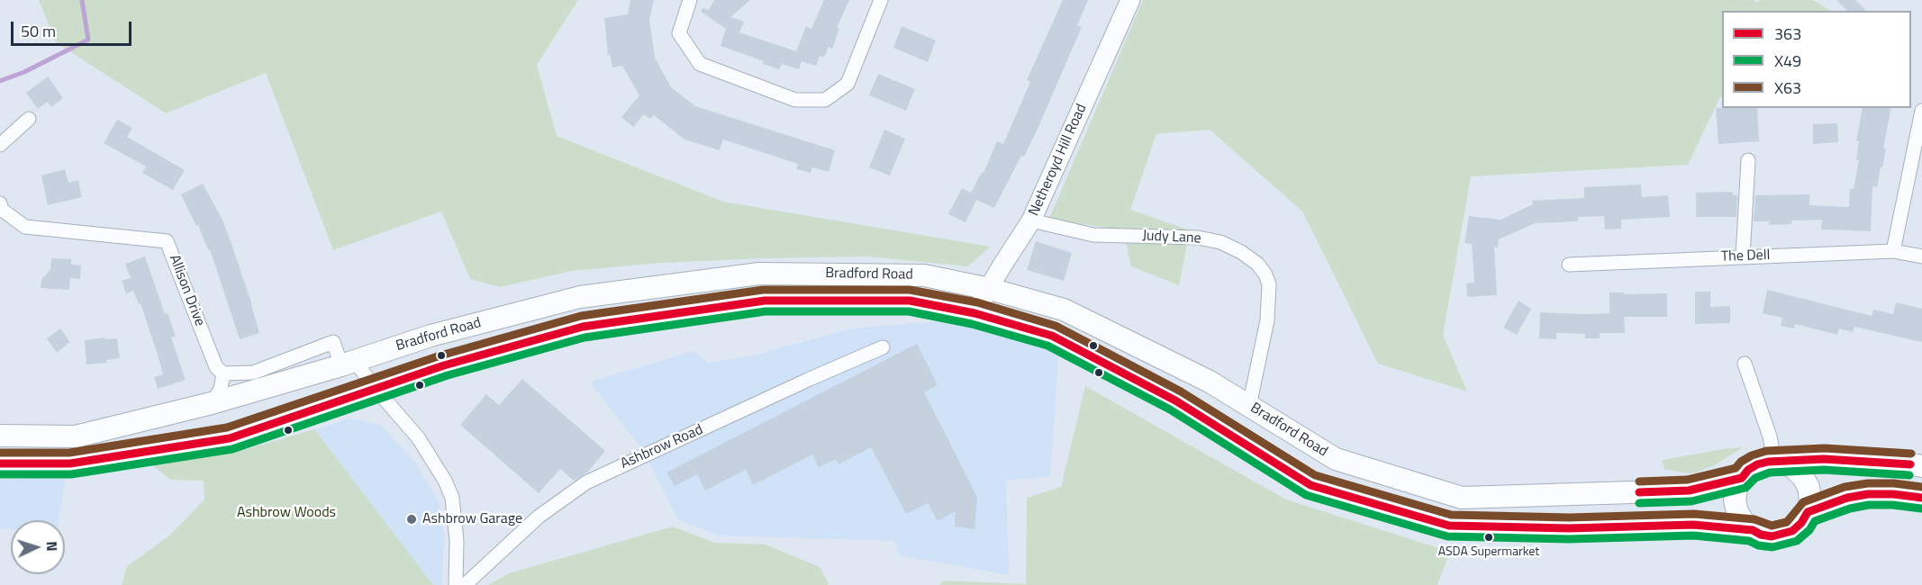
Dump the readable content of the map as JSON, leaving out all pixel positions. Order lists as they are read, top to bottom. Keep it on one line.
{"streets":{"main road":["Bradford Road"],"street":["Netheroyd Hill Road","Judy Lane","The Dell","Allison Drive","Ashbrow Road"]},"crossings":[["Netheroyd Hill Road","Judy Lane"],["Netheroyd Hill Road","Bradford Road"],["Judy Lane","Bradford Road"]],"parks":["Ashbrow Woods"],"places":["Ashbrow Garage","ASDA Supermarket"],"lines":["transit line X63","transit line 363","transit line X49"],"legend":["363","X49","X63"],"scale_bar":"50 m","north":"right"}
